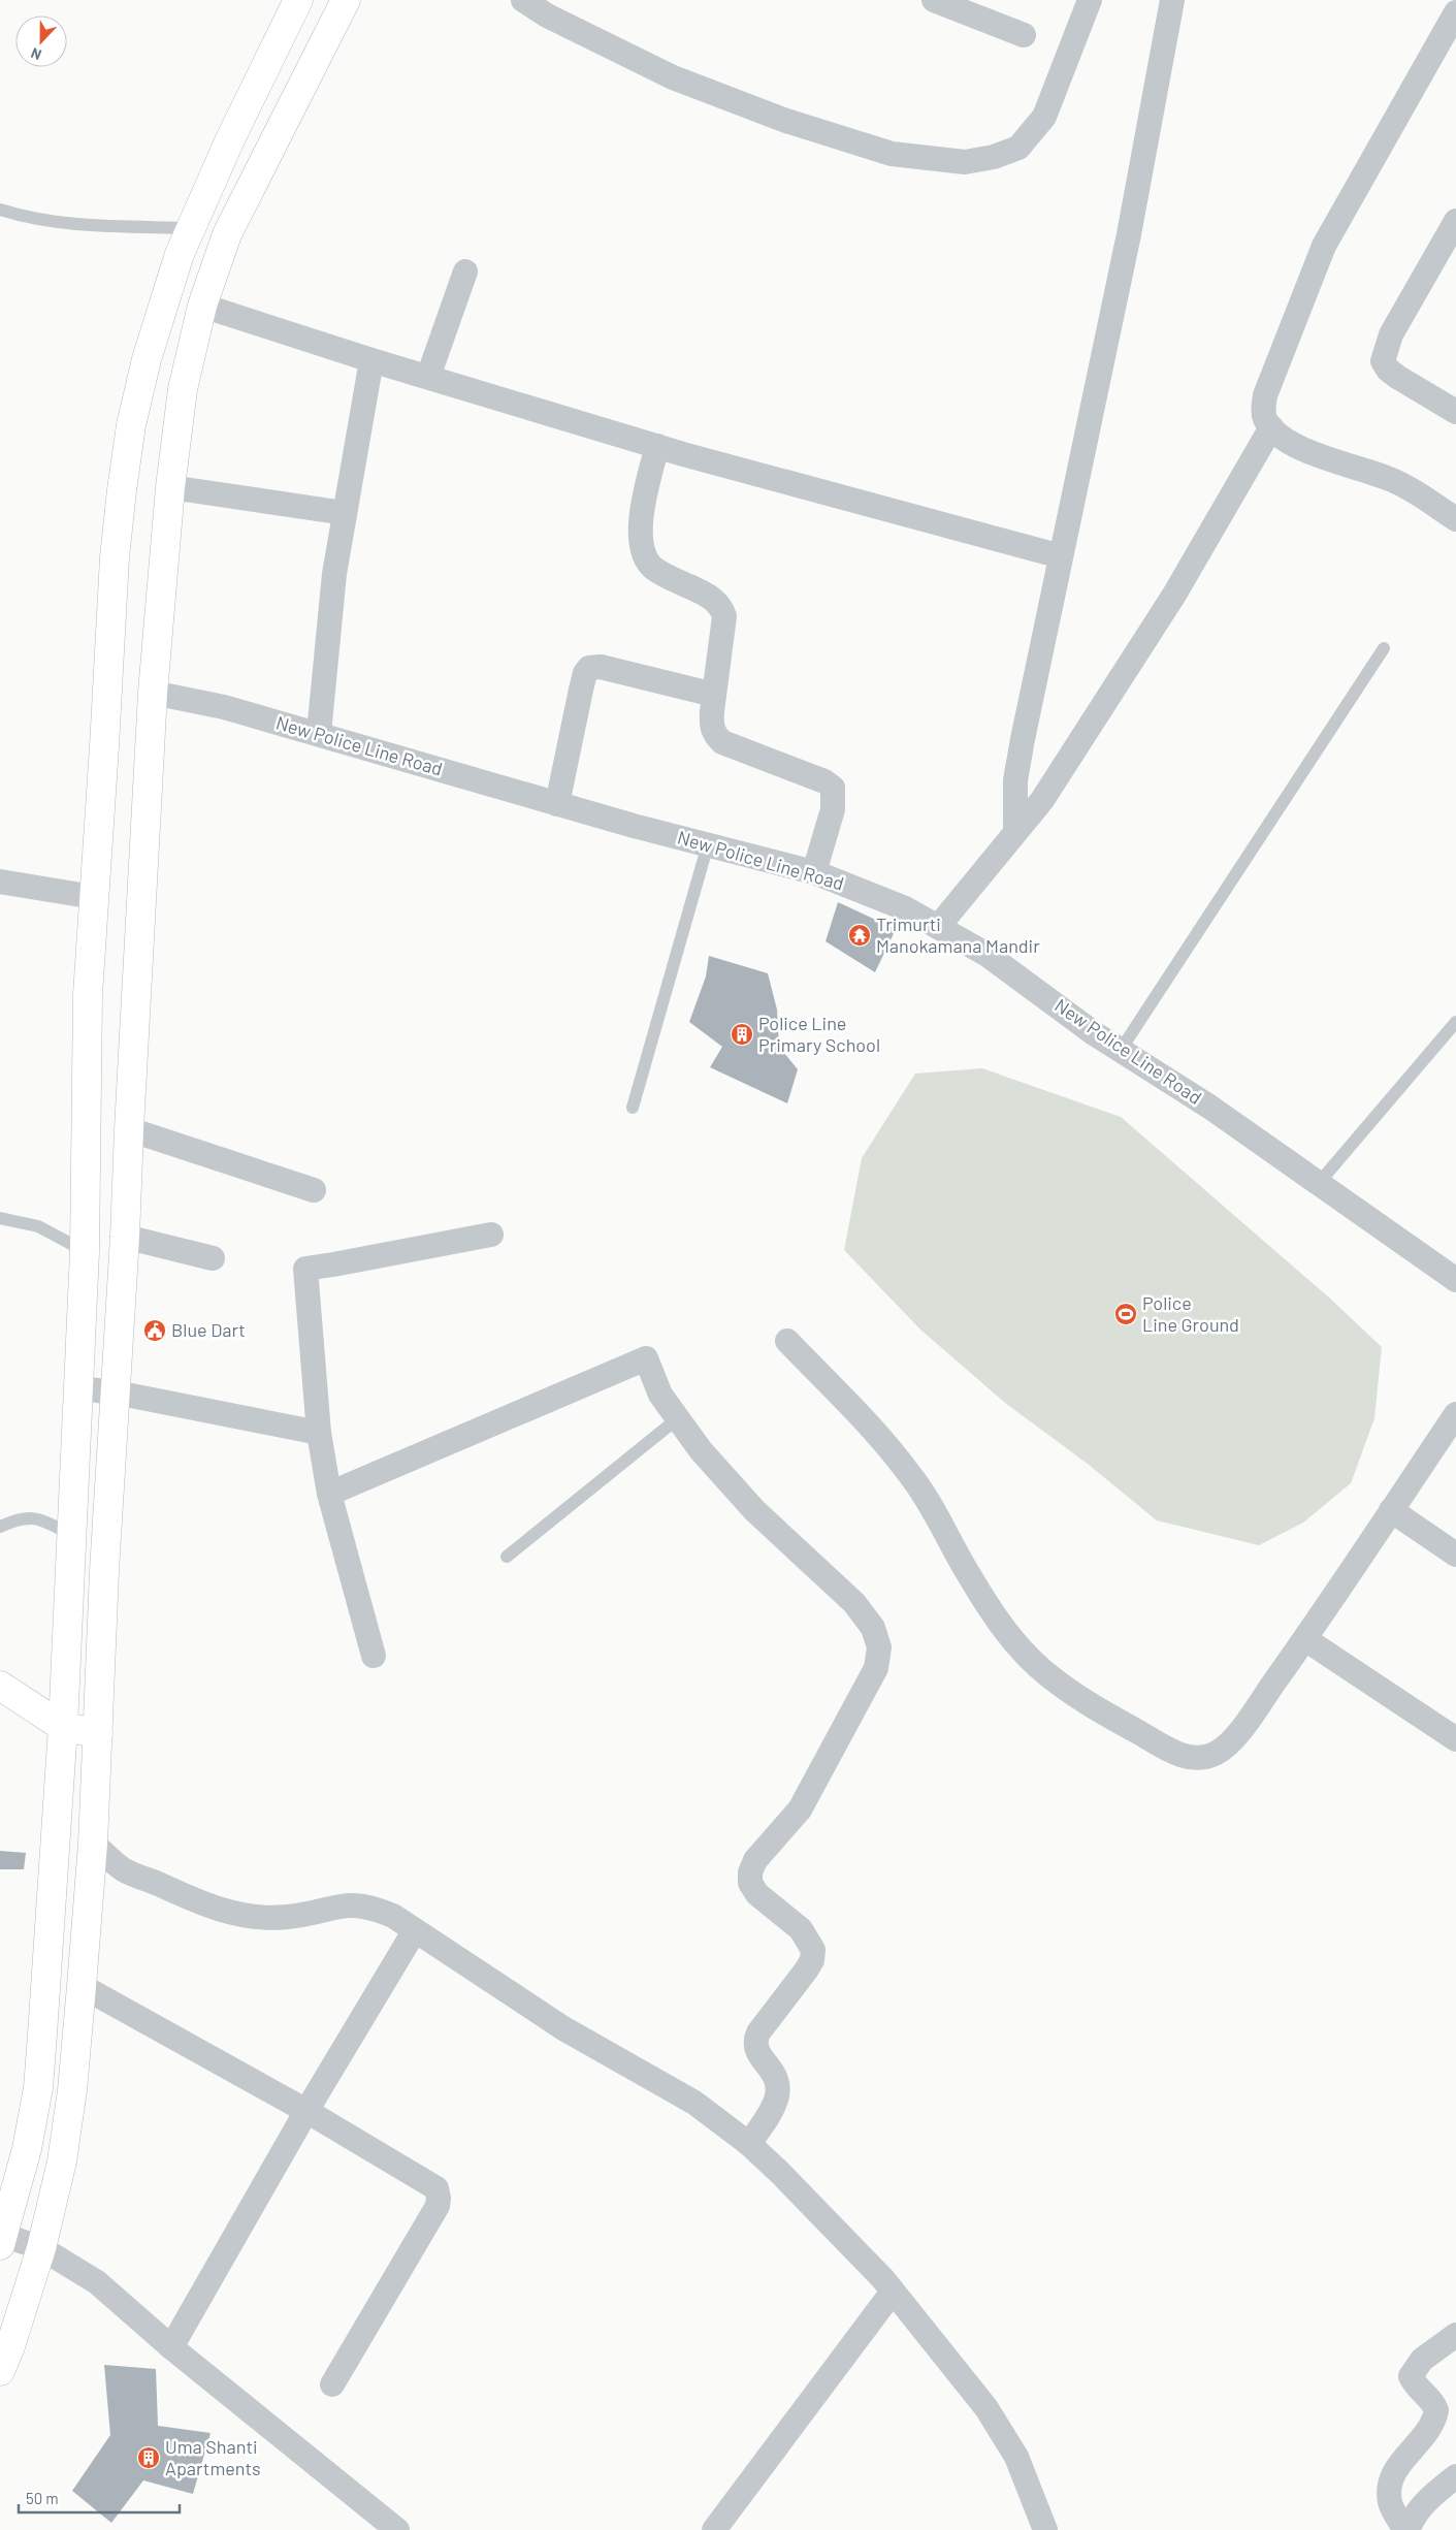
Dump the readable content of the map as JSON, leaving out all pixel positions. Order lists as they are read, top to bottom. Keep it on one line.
{"streets":{"street":["New Police Line Road"]},"places":{"temple":["Trimurti Manokamana Mandir"],"building":["Police Line Primary School","Uma Shanti Apartments"],"sports":["Police Line Ground"],"public building":["Blue Dart"]},"scale_bar":"50 m","north":"bottom"}
